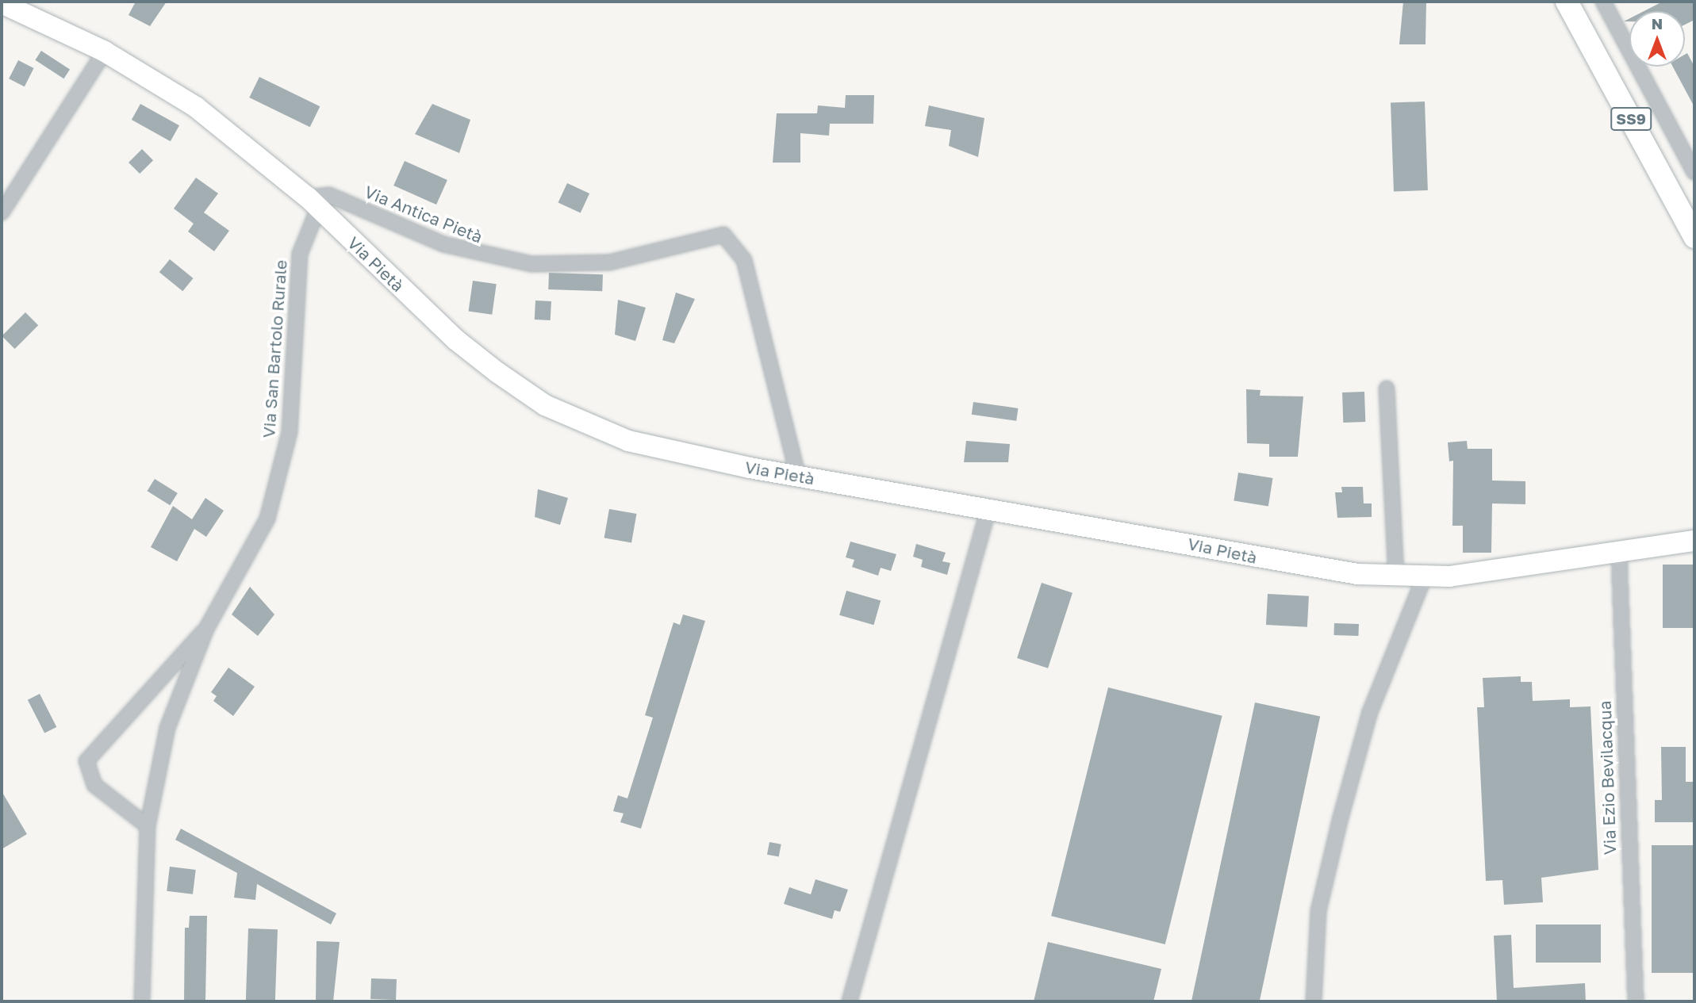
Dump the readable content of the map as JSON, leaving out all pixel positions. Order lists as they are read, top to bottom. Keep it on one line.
{"streets":{"main road":["SS9"],"street":["Via Antica Pietà","Via Pietà","Via San Bartolo Rurale","Via Ezio Bevilacqua"]},"crossings":[["Via Antica Pietà","Via Pietà"],["Via Antica Pietà","Via San Bartolo Rurale"],["Via Pietà","Via San Bartolo Rurale"],["Via Pietà","Via Ezio Bevilacqua"]],"north":"top"}
